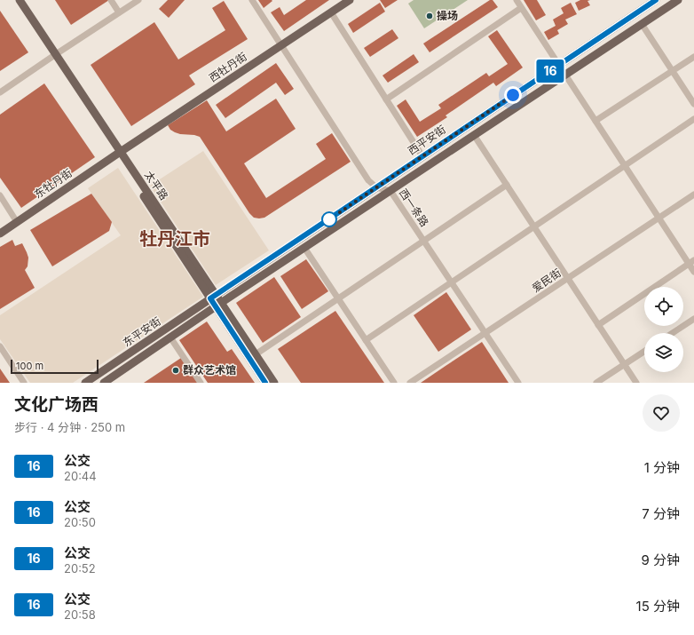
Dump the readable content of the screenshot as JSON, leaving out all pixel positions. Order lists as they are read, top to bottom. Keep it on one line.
{"streets":{"main road":["西牡丹街","西平安街","东牡丹街","太平路","东平安街"],"street":["西一条路","爱民街"]},"crossings":[["西牡丹街","东牡丹街"],["西牡丹街","太平路"],["西平安街","太平路"],["西平安街","西一条路"],["西平安街","东平安街"],["东牡丹街","太平路"],["太平路","东平安街"],["西一条路","爱民街"]],"districts":["牡丹江市"],"places":["操场","群众艺术馆"],"lines":["bus line 16"],"scale_bar":"100 m","page":{"on_map":"16","scale":"100 m","heading":["文化广场西","步行 · 4 分钟 · 250 m"],"list":[{"mark":"16","name":"公交","note":"20:44","value":"1 分钟"},{"mark":"16","name":"公交","note":"20:50","value":"7 分钟"},{"mark":"16","name":"公交","note":"20:52","value":"9 分钟"},{"mark":"16","name":"公交","note":"20:58","value":"15 分钟"}]}}
